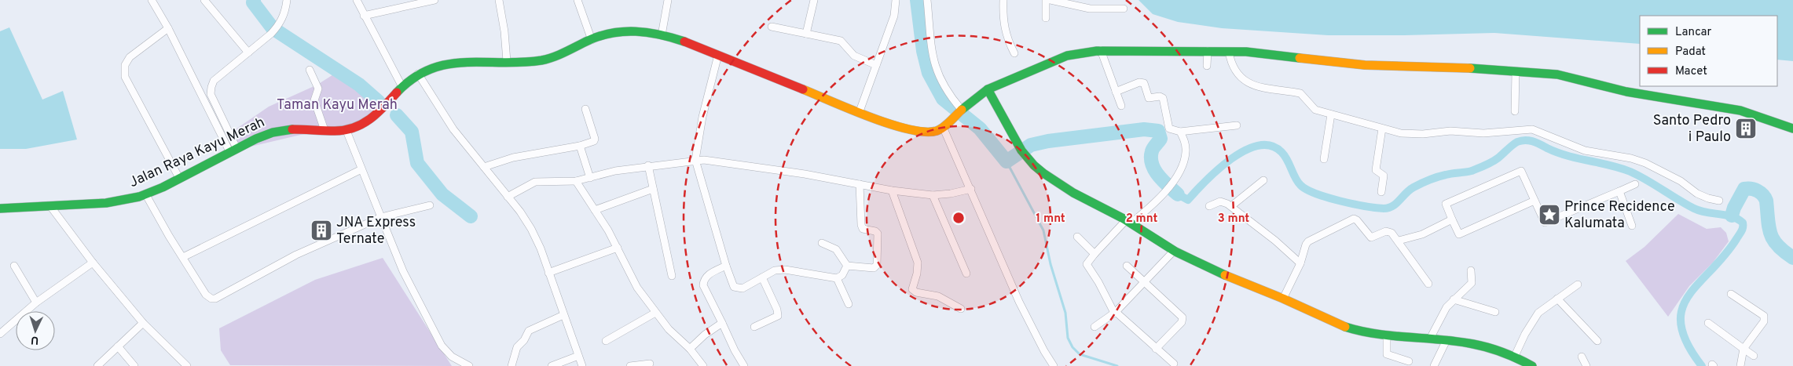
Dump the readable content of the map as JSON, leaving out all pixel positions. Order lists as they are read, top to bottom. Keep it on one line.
{"streets":{"main road":["Jalan Raya Kayu Merah"]},"parks":["Taman Kayu Merah"],"places":{"building":["Santo Pedro i Paulo","JNA Express Ternate"],"place":["Prince Recidence Kalumata"]},"legend":["Lancar","Padat","Macet"],"north":"bottom","rings":["1 mnt","2 mnt","3 mnt"]}
